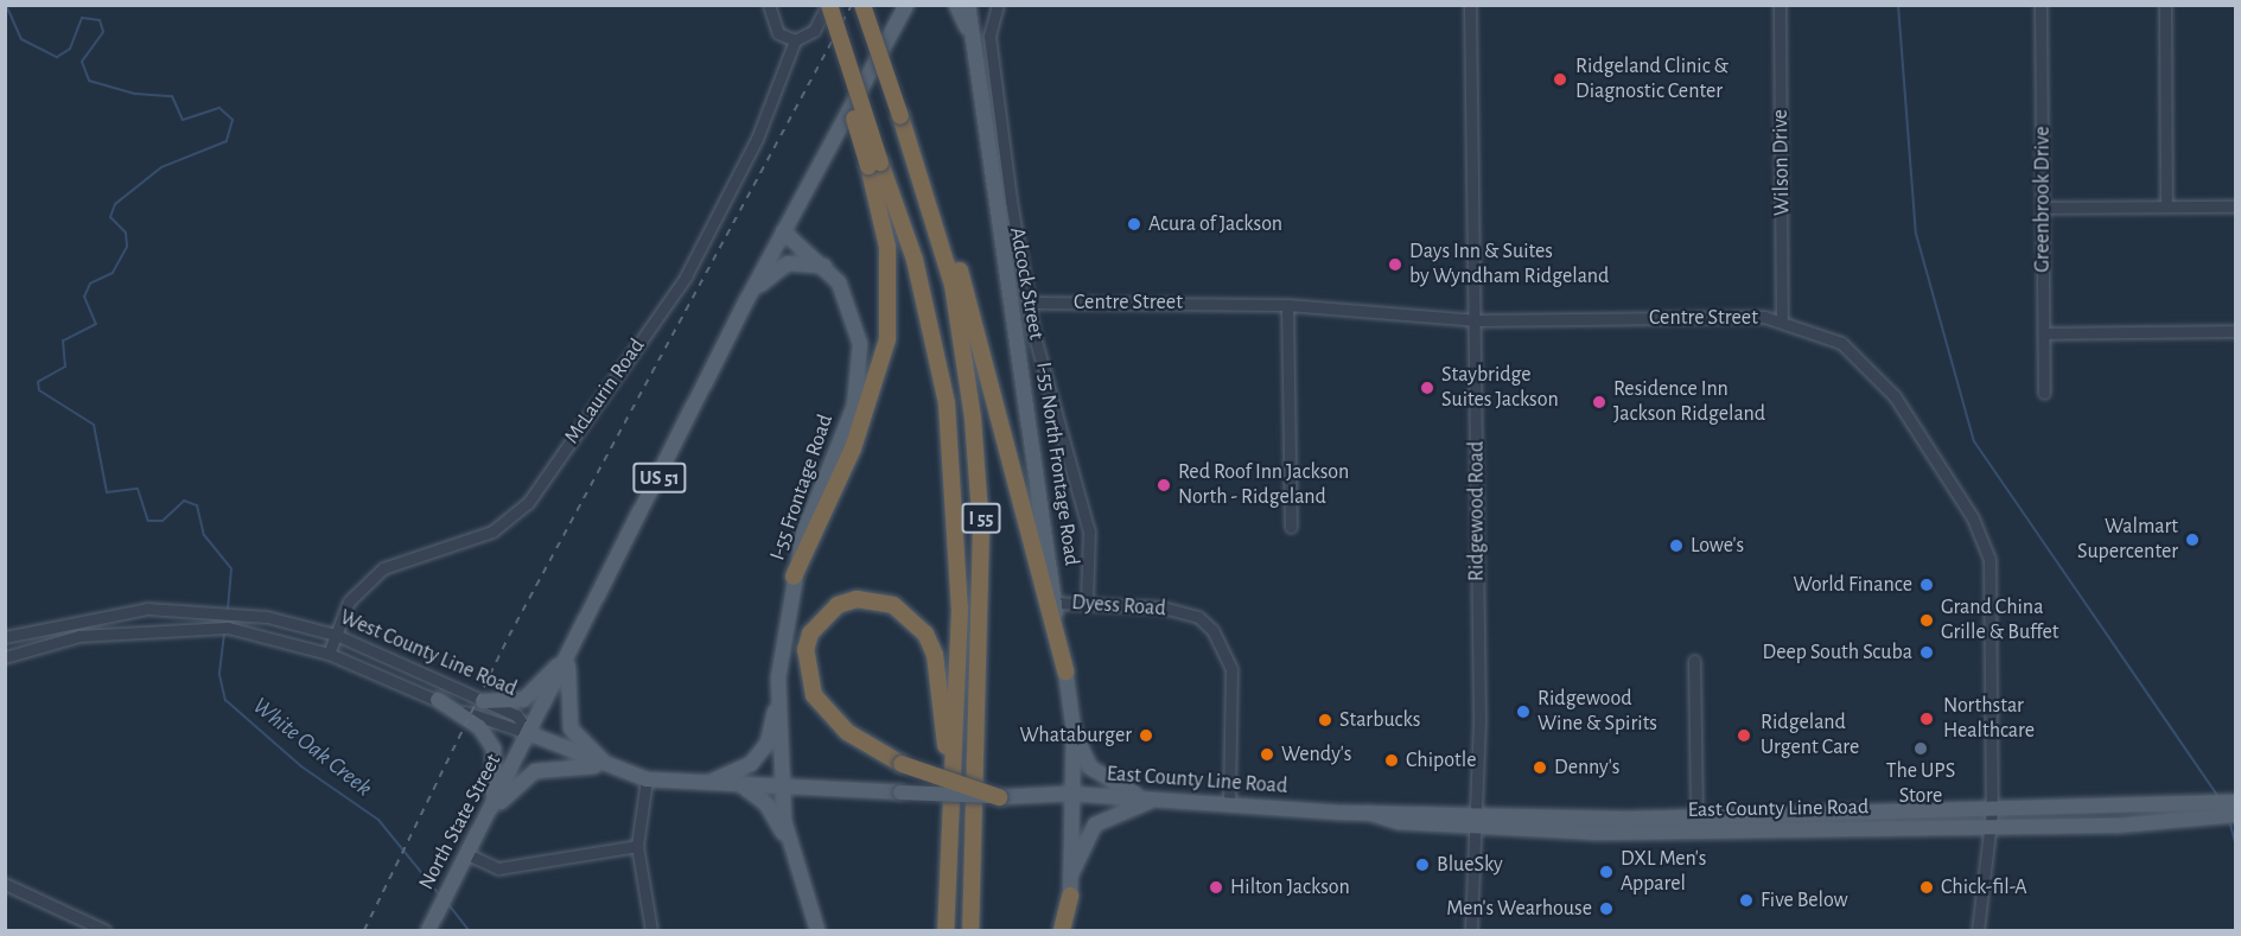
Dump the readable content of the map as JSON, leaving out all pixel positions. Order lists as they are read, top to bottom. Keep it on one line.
{"streets":{"highway":["I 55"],"main road":["I-55 North Frontage Road","US 51","I-55 Frontage Road","West County Line Road","East County Line Road","North State Street"],"street":["Wilson Drive","Greenbrook Drive","Adcock Street","Centre Street","McLaurin Road","Ridgewood Road","Dyess Road"]},"crossings":[["Wilson Drive","Centre Street"],["Adcock Street","Centre Street"],["Adcock Street","Dyess Road"],["Centre Street","Ridgewood Road"],["Centre Street","East County Line Road"],["McLaurin Road","West County Line Road"],["I-55 North Frontage Road","Dyess Road"],["I-55 North Frontage Road","East County Line Road"],["US 51","I-55 Frontage Road"],["US 51","West County Line Road"],["US 51","North State Street"],["I-55 Frontage Road","West County Line Road"],["Ridgewood Road","East County Line Road"],["Dyess Road","East County Line Road"],["West County Line Road","East County Line Road"],["West County Line Road","North State Street"]],"water":["White Oak Creek"],"places":["Ridgeland Clinic & Diagnostic Center","Acura of Jackson","Days Inn & Suites by Wyndham Ridgeland","Staybridge Suites Jackson","Residence Inn Jackson Ridgeland","Red Roof Inn Jackson North - Ridgeland","Walmart Supercenter","Lowe's","World Finance","Grand China Grille & Buffet","Deep South Scuba","Ridgewood Wine & Spirits","Northstar Healthcare","Starbucks","Whataburger","Ridgeland Urgent Care","The UPS Store","Wendy's","Chipotle","Denny's","BlueSky","DXL Men's Apparel","Hilton Jackson","Chick-fil-A","Five Below","Men's Wearhouse"]}
